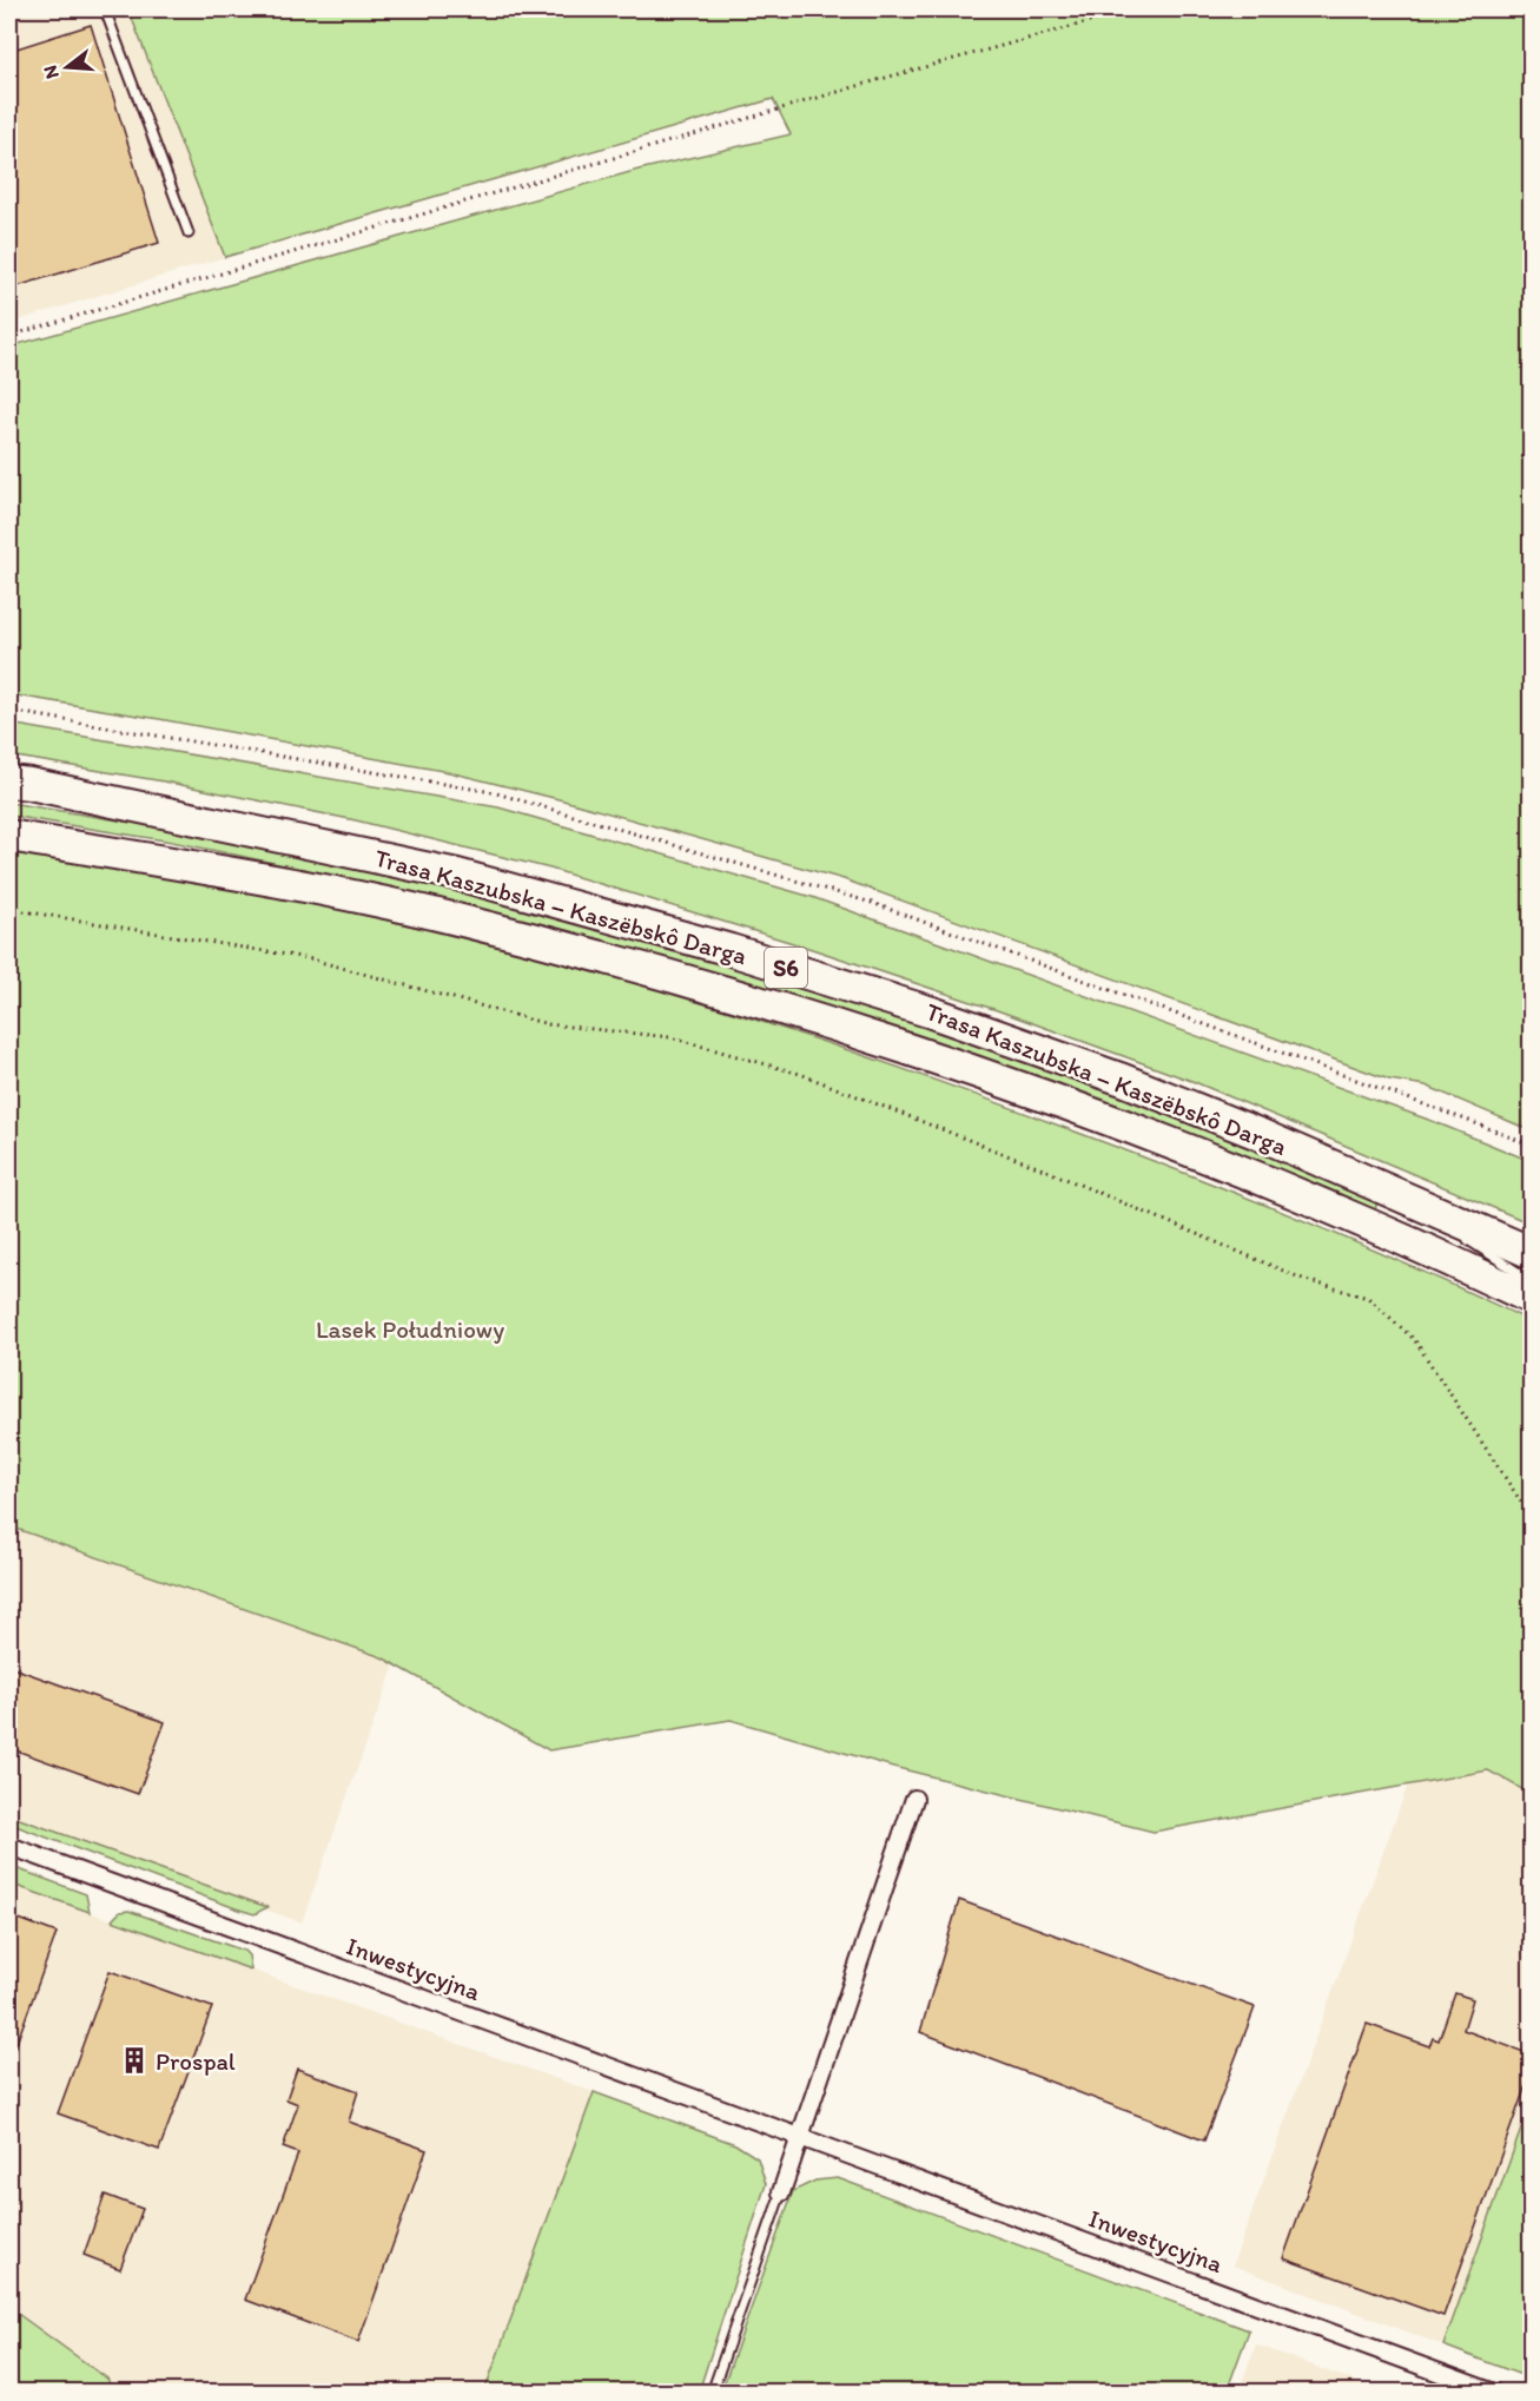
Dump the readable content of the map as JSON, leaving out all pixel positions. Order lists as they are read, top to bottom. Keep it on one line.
{"streets":{"highway":["Trasa Kaszubska – Kaszëbskô Darga","S6"],"street":["Inwestycyjna"]},"parks":["Lasek Południowy"],"places":{"building":["Prospal"]},"north":"left"}
